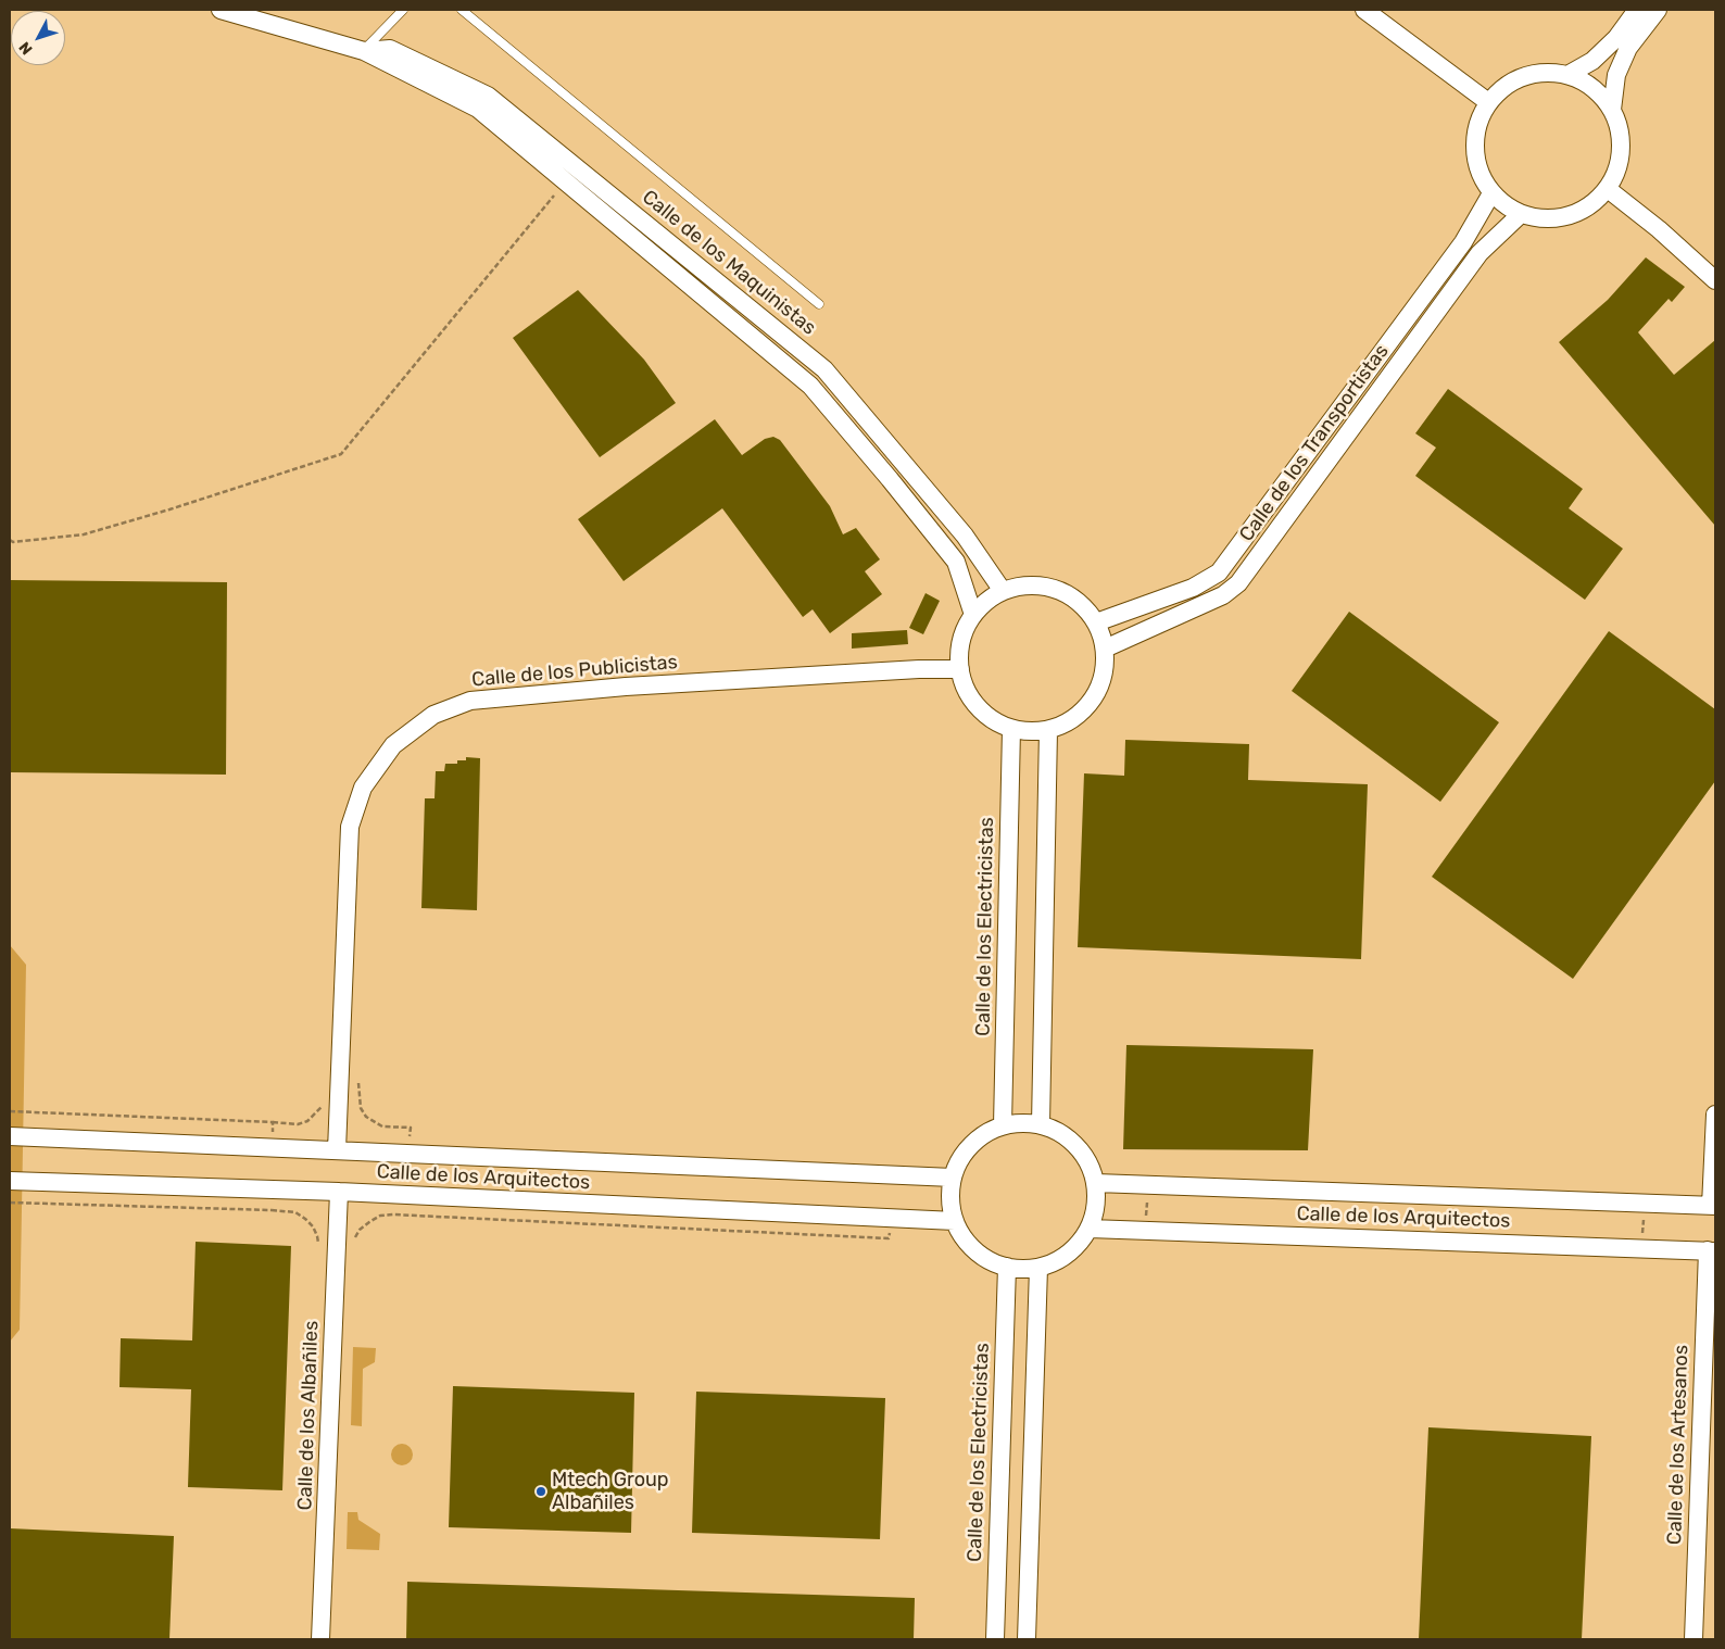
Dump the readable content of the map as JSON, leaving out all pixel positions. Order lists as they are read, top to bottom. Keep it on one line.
{"streets":{"street":["Calle de los Maquinistas","Calle de los Transportistas","Calle de los Publicistas","Calle de los Electricistas","Calle de los Arquitectos","Calle de los Albañiles","Calle de los Artesanos"]},"crossings":[["Calle de los Maquinistas","Calle de los Transportistas"],["Calle de los Maquinistas","Calle de los Publicistas"],["Calle de los Maquinistas","Calle de los Electricistas"],["Calle de los Transportistas","Calle de los Publicistas"],["Calle de los Transportistas","Calle de los Electricistas"],["Calle de los Publicistas","Calle de los Electricistas"],["Calle de los Publicistas","Calle de los Arquitectos"],["Calle de los Electricistas","Calle de los Arquitectos"],["Calle de los Arquitectos","Calle de los Albañiles"],["Calle de los Arquitectos","Calle de los Artesanos"]],"places":["Mtech Group Albañiles"],"north":"bottom left"}
